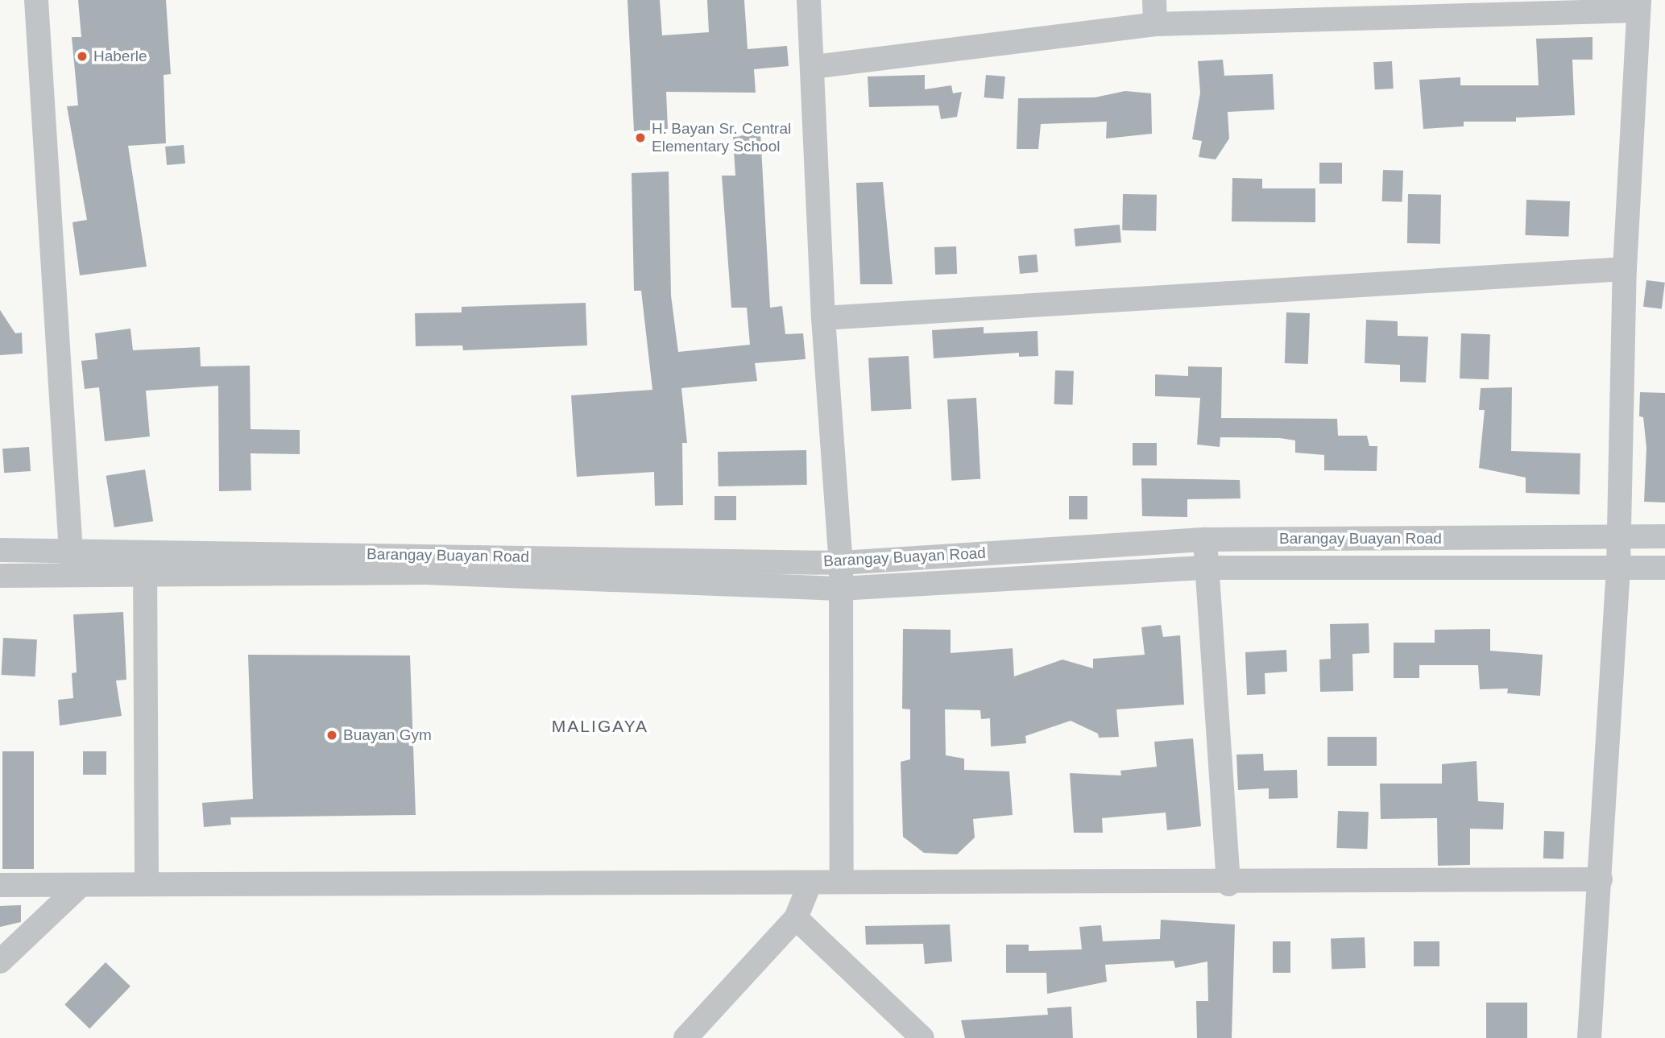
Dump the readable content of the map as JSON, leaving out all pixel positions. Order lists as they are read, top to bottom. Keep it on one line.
{"streets":{"street":["Barangay Buayan Road"]},"districts":["MALIGAYA"],"places":["Haberle","H. Bayan Sr. Central Elementary School","Buayan Gym"]}
